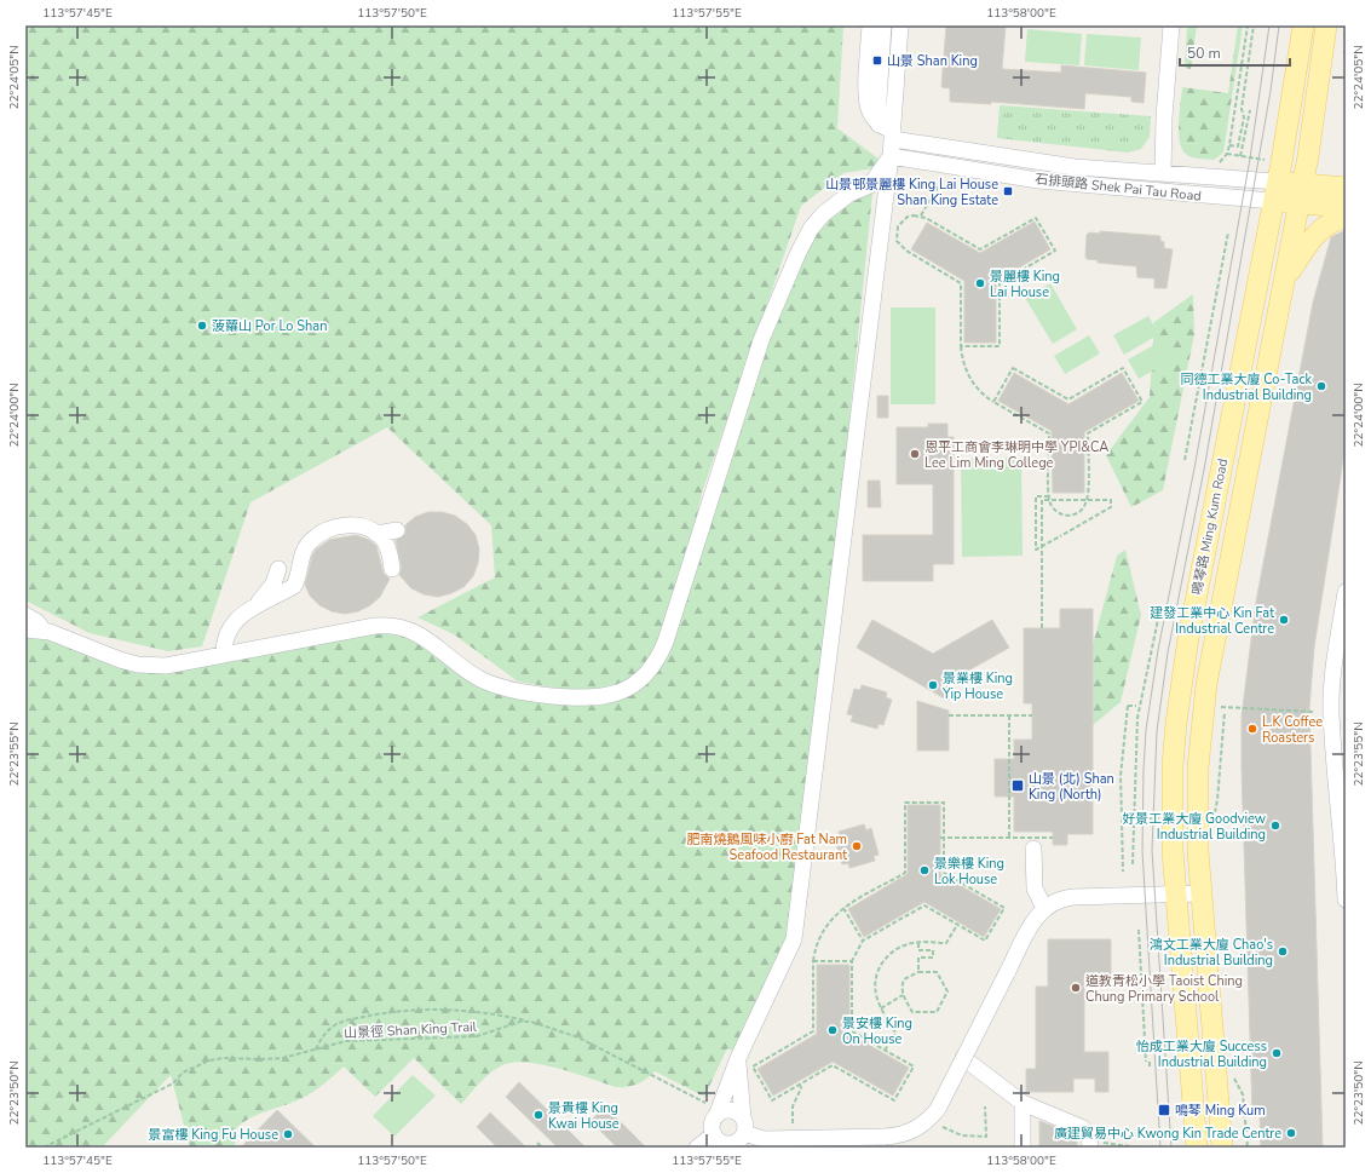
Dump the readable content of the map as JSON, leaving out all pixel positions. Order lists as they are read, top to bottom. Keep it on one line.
{"streets":{"main road":["石排頭路 Shek Pai Tau Road","鳴琴路 Ming Kum Road"],"path":["山景徑 Shan King Trail"]},"crossings":[["石排頭路 Shek Pai Tau Road","鳴琴路 Ming Kum Road"]],"places":{"transit":["山景 Shan King","山景邨景麗樓 King Lai House Shan King Estate","山景 (北) Shan King (North)","鳴琴 Ming Kum"],"other":["景麗樓 King Lai House","菠蘿山 Por Lo Shan","同德工業大廈 Co-Tack Industrial Building","恩平工商會李琳明中學 YPI&CA Lee Lim Ming College","建發工業中心 Kin Fat Industrial Centre","景業樓 King Yip House","L.K Coffee Roasters","好景工業大廈 Goodview Industrial Building","肥南燒鵝風味小廚 Fat Nam Seafood Restaurant","景樂樓 King Lok House","鴻文工業大廈 Chao's Industrial Building","道教青松小學 Taoist Ching Chung Primary School","景安樓 King On House","怡成工業大廈 Success Industrial Building","景貴樓 King Kwai House","廣建貿易中心 Kwong Kin Trade Centre","景富樓 King Fu House"]},"scale_bar":"50 m","coordinates":["113°57'45\"E","113°57'50\"E","113°57'55\"E","113°58'00\"E","22°24'05\"N","22°24'00\"N","22°23'55\"N","22°23'50\"N"]}
